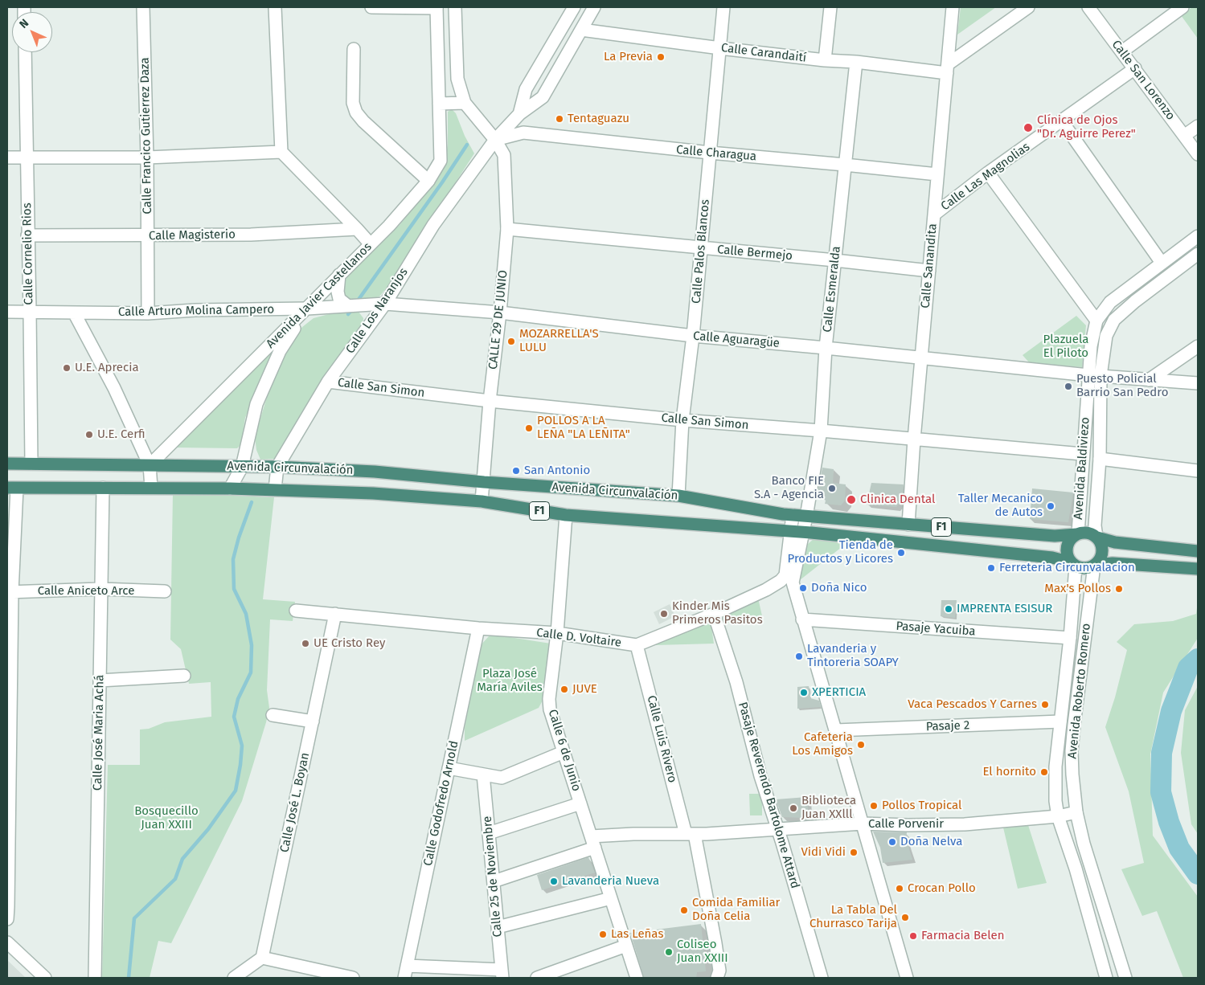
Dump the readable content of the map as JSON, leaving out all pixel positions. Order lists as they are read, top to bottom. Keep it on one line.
{"streets":{"highway":["Avenida Circunvalación","F1"],"street":["Calle Carandaití","Calle San Lorenzo","Calle Francico Gutierrez Daza","Calle Charagua","Calle Las Magnolias","Calle Magisterio","Calle Palos Blancos","Calle Bermejo","Calle Cornelio Rios","Calle Sanandita","Calle Esmeralda","Avenida Javier Castellanos","Calle Arturo Molina Campero","Calle Los Naranjos","CALLE 29 DE JUNIO","Calle Aguaragüe","Calle San Simon","Avenida Baldiviezo","Calle Aniceto Arce","Pasaje Yacuiba","Calle D. Voltaire","Avenida Roberto Romero","Pasaje 2","Calle José Maria Achá","Calle Luis Rivero","Calle 6 de Junio","Pasaje Reverendo Bartolome Attard","Calle José L. Boyan","Calle Godofredo Arnold","Calle Porvenir","Calle 25 de Noviembre"]},"crossings":[["Calle Carandaití","Calle Palos Blancos"],["Calle Carandaití","Calle Sanandita"],["Calle Carandaití","Calle Esmeralda"],["Calle San Lorenzo","Calle Las Magnolias"],["Calle Francico Gutierrez Daza","Calle Magisterio"],["Calle Francico Gutierrez Daza","Calle Arturo Molina Campero"],["Calle Charagua","Calle Palos Blancos"],["Calle Charagua","Calle Sanandita"],["Calle Charagua","Calle Esmeralda"],["Calle Charagua","Calle Los Naranjos"],["Calle Charagua","CALLE 29 DE JUNIO"],["Calle Las Magnolias","Calle Sanandita"],["Calle Magisterio","Calle Cornelio Rios"],["Calle Palos Blancos","Calle Bermejo"],["Calle Palos Blancos","Calle Aguaragüe"],["Calle Palos Blancos","Calle San Simon"],["Calle Palos Blancos","Avenida Circunvalación"],["Calle Bermejo","Calle Sanandita"],["Calle Bermejo","Calle Esmeralda"],["Calle Bermejo","CALLE 29 DE JUNIO"],["Calle Cornelio Rios","Calle Arturo Molina Campero"],["Calle Cornelio Rios","Avenida Circunvalación"],["Calle Sanandita","Calle Aguaragüe"],["Calle Sanandita","Calle San Simon"],["Calle Sanandita","Avenida Circunvalación"],["Calle Esmeralda","Calle Aguaragüe"],["Calle Esmeralda","Calle San Simon"],["Calle Esmeralda","Avenida Circunvalación"],["Calle Esmeralda","Calle D. Voltaire"],["Avenida Javier Castellanos","Calle Arturo Molina Campero"],["Avenida Javier Castellanos","Avenida Circunvalación"],["Calle Arturo Molina Campero","Calle Los Naranjos"],["Calle Arturo Molina Campero","Calle Aguaragüe"],["Calle Los Naranjos","CALLE 29 DE JUNIO"],["Calle Los Naranjos","Calle Aguaragüe"],["Calle Los Naranjos","Calle San Simon"],["Calle Los Naranjos","Avenida Circunvalación"],["CALLE 29 DE JUNIO","Calle Aguaragüe"],["CALLE 29 DE JUNIO","Calle San Simon"],["CALLE 29 DE JUNIO","Avenida Circunvalación"],["Calle Aguaragüe","Avenida Baldiviezo"],["Calle San Simon","Avenida Baldiviezo"],["Avenida Circunvalación","Avenida Baldiviezo"],["Avenida Circunvalación","F1"],["Avenida Circunvalación","Calle D. Voltaire"],["Avenida Circunvalación","Avenida Roberto Romero"],["Avenida Circunvalación","Calle José Maria Achá"],["Avenida Circunvalación","Calle 6 de Junio"],["Avenida Baldiviezo","F1"],["Avenida Baldiviezo","Avenida Roberto Romero"],["F1","Avenida Roberto Romero"],["Calle Aniceto Arce","Calle José Maria Achá"],["Pasaje Yacuiba","Avenida Roberto Romero"],["Calle D. Voltaire","Calle Luis Rivero"],["Calle D. Voltaire","Calle 6 de Junio"],["Calle D. Voltaire","Pasaje Reverendo Bartolome Attard"],["Calle D. Voltaire","Calle José L. Boyan"],["Calle D. Voltaire","Calle Godofredo Arnold"],["Avenida Roberto Romero","Pasaje 2"],["Avenida Roberto Romero","Calle Porvenir"],["Calle Luis Rivero","Calle Porvenir"],["Calle 6 de Junio","Calle Porvenir"],["Pasaje Reverendo Bartolome Attard","Calle Porvenir"],["Calle Porvenir","Calle 25 de Noviembre"]],"parks":["Plazuela El Piloto","Plaza José María Aviles","Bosquecillo Juan XXIII"],"places":["La Previa","Tentaguazu","Clínica de Ojos \"Dr. Aguirre Perez\"","MOZARRELLA'S LULU","U.E. Aprecia","Puesto Policial Barrio San Pedro","POLLOS A LA LEÑA \"LA LEÑITA\"","U.E. Cerfi","San Antonio","Banco FIE S.A - Agencia","Clinica Dental","Taller Mecanico de Autos","Tienda de Productos y Licores","Ferreteria Circunvalacion","Doña Nico","Max's Pollos","IMPRENTA ESISUR","Kinder Mis Primeros Pasitos","UE Cristo Rey","Lavanderia y Tintoreria SOAPY","JUVE","XPERTICIA","Vaca Pescados Y Carnes","Cafeteria Los Amigos","El hornito","Pollos Tropical","Biblioteca Juan XXlll","Doña Nelva","Vidi Vidi","Lavanderia Nueva","Crocan Pollo","Comida Familiar Doña Celia","La Tabla Del Churrasco Tarija","Las Leñas","Farmacia Belen","Coliseo Juan XXIII"],"north":"top left"}
